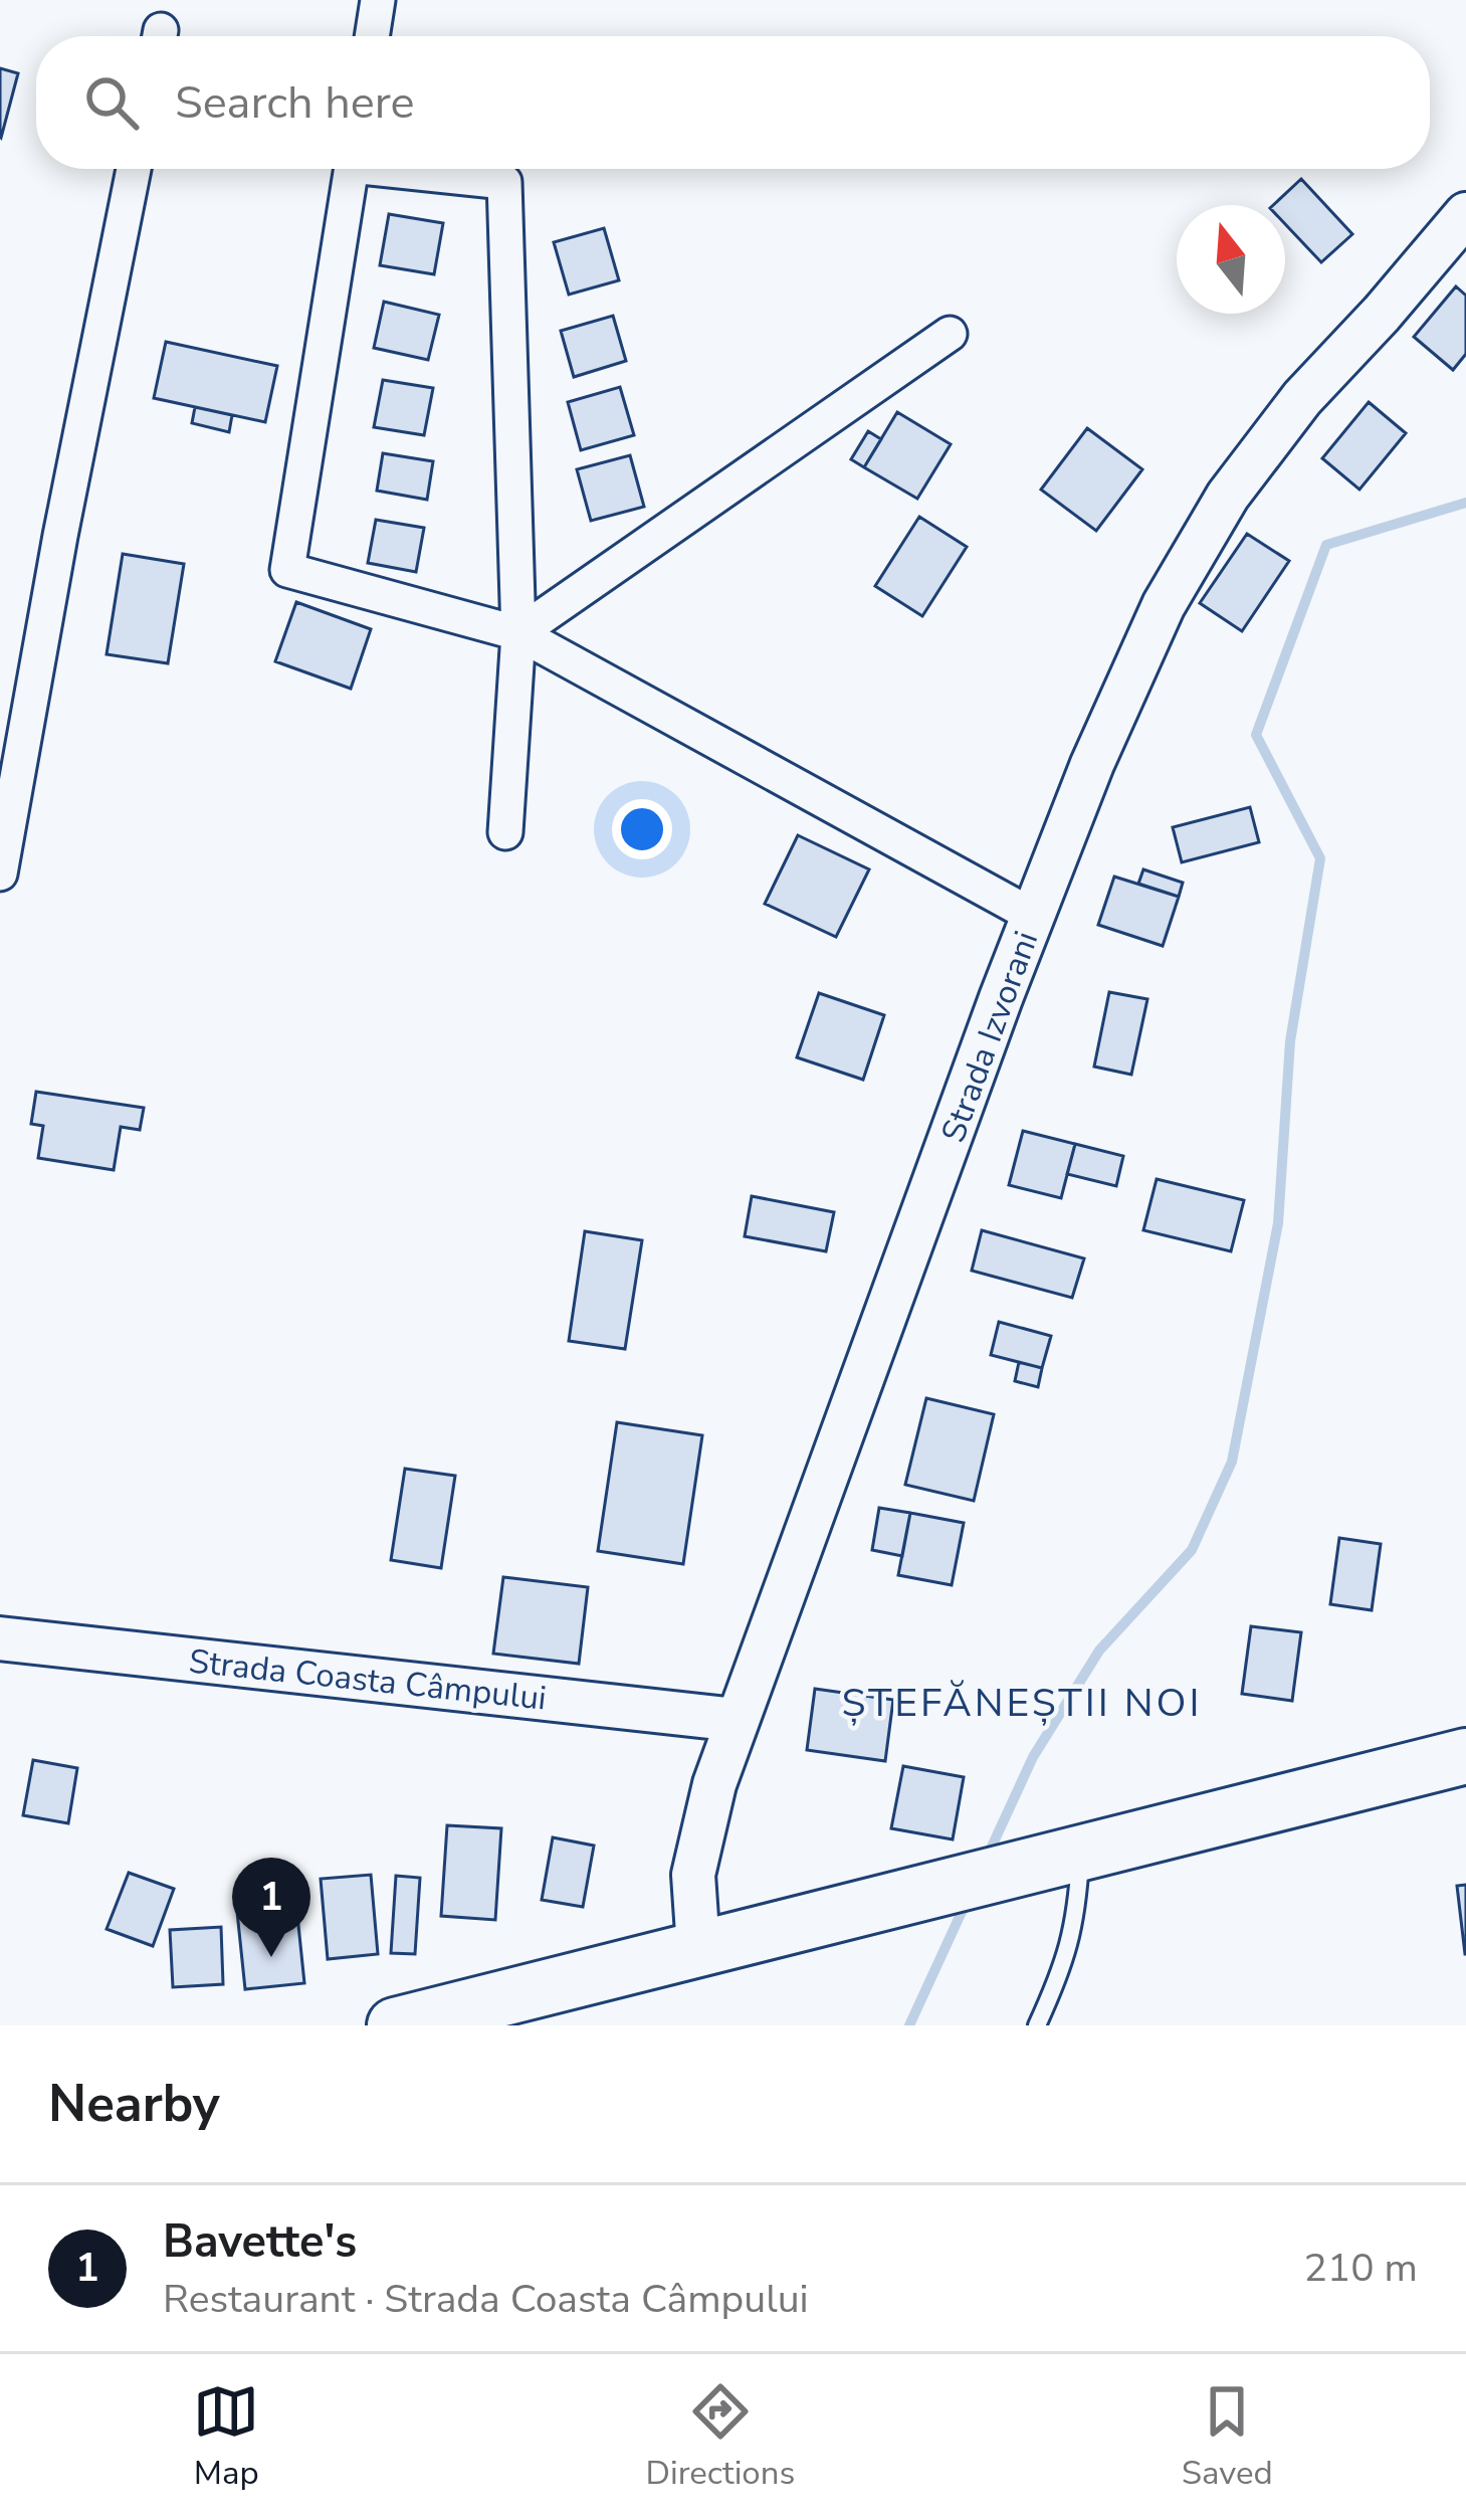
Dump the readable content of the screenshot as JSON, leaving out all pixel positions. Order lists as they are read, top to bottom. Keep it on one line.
{"streets":{"street":["Strada Izvorani","Strada Coasta Câmpului"]},"crossings":[["Strada Izvorani","Strada Coasta Câmpului"]],"districts":["ȘTEFĂNEȘTII NOI"],"north":"top","page":{"search":"Search here","pins":"1","heading":"Nearby","list":[{"mark":"1","name":"Bavette's","note":"Restaurant · Strada Coasta Câmpului","value":"210 m"}],"nav":["Map","Directions","Saved"]}}
